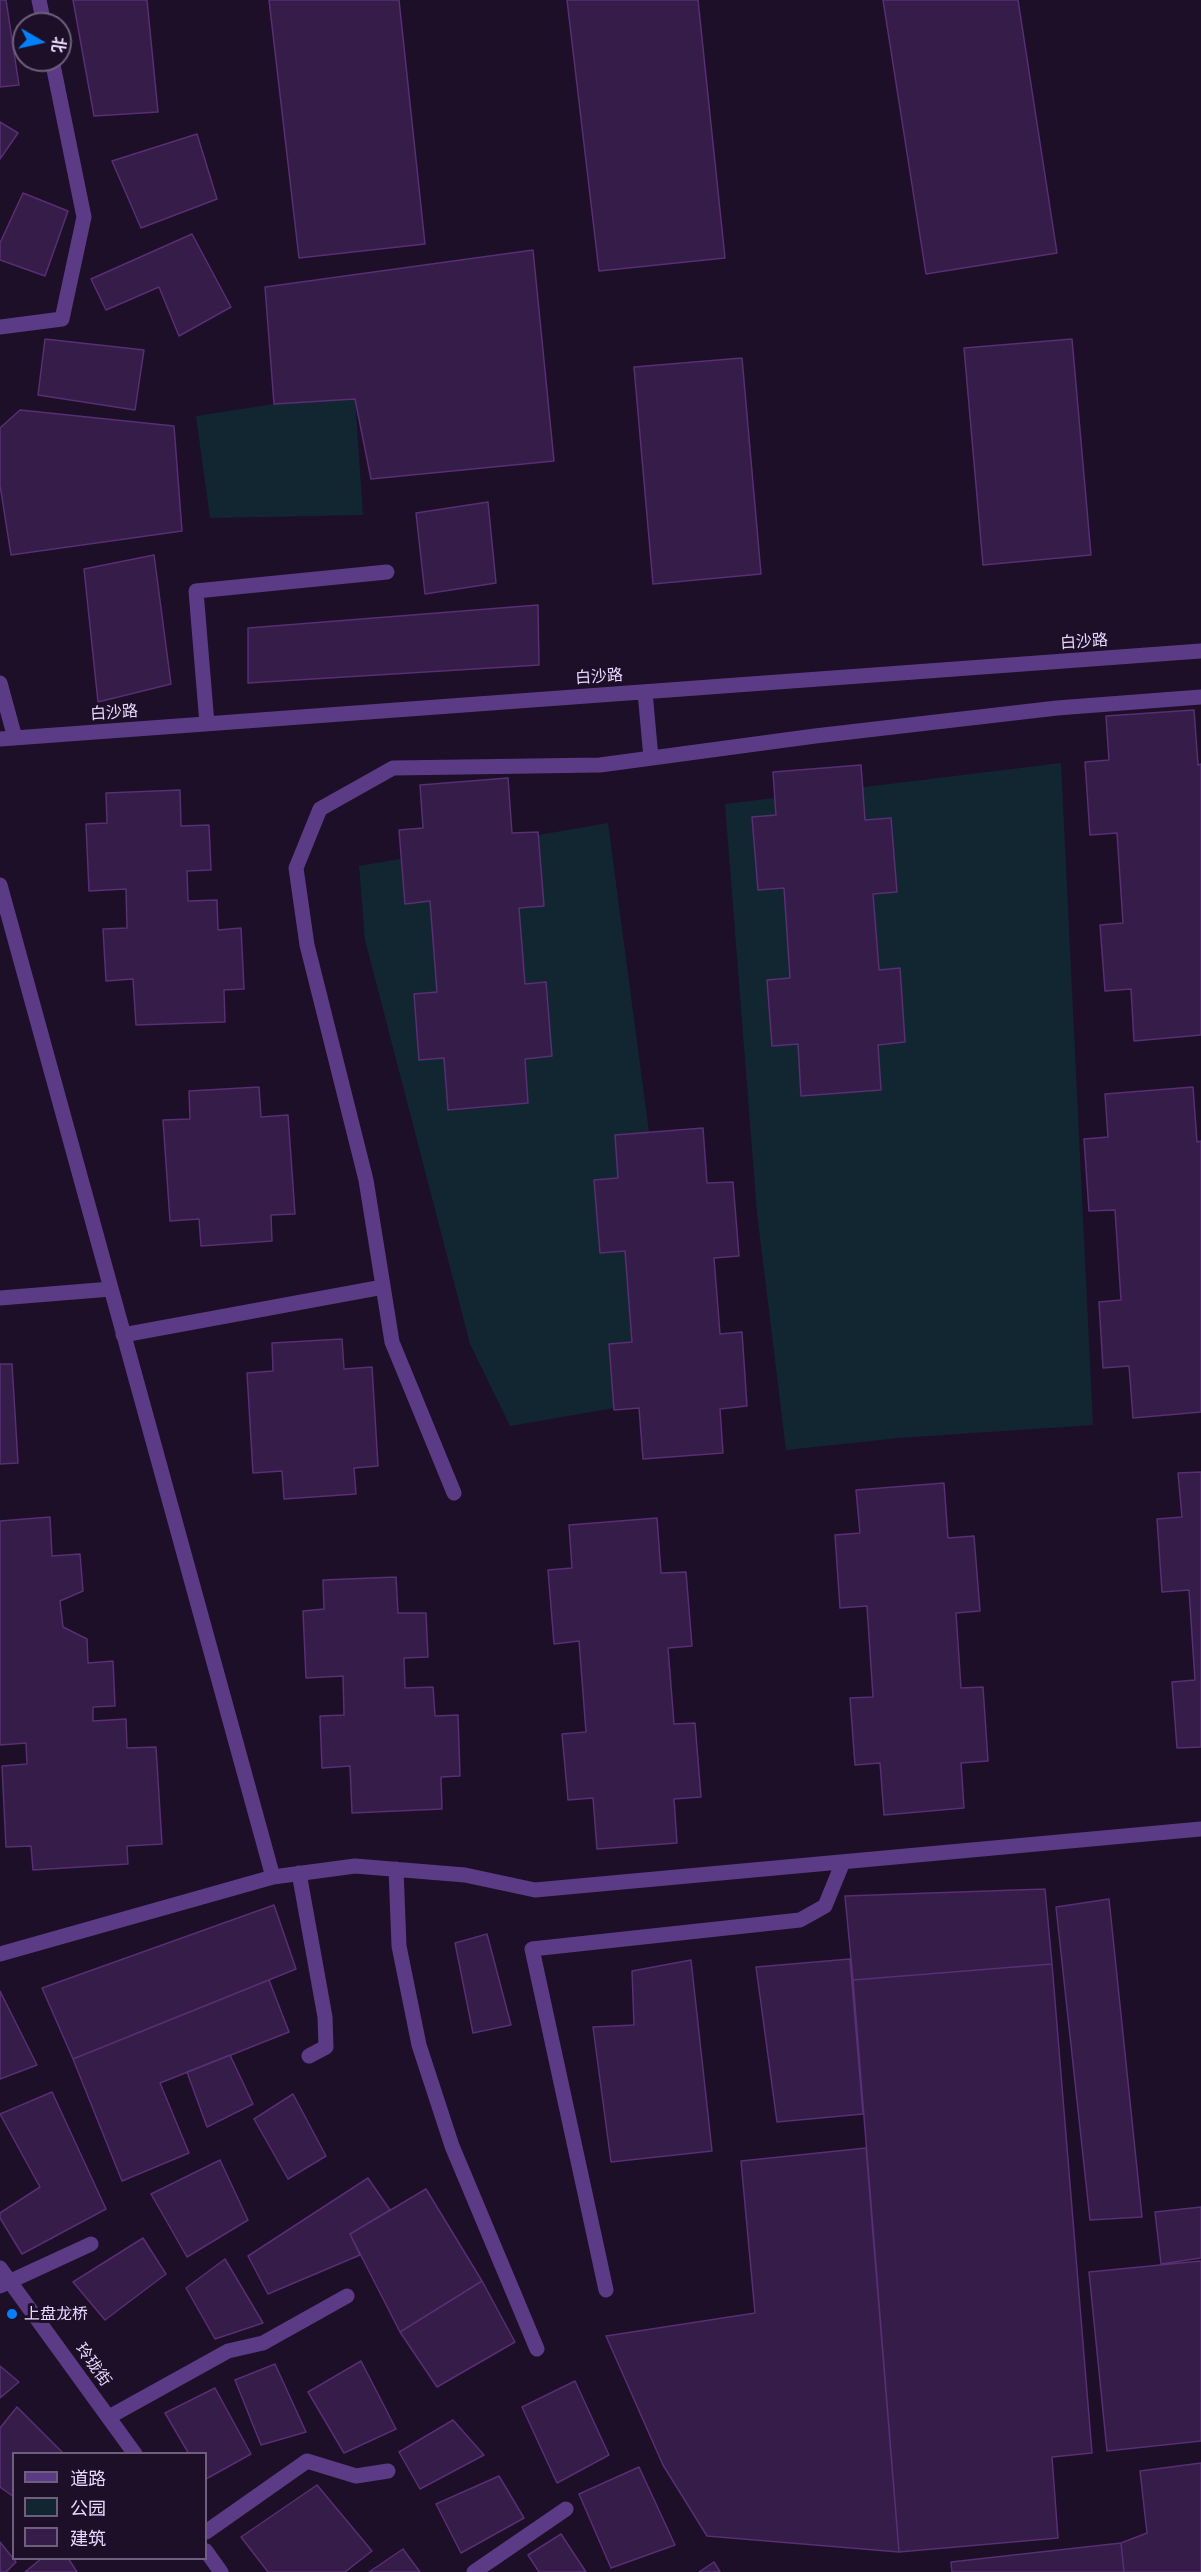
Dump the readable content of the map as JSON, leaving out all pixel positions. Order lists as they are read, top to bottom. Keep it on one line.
{"streets":{"street":["白沙路","玲珑街"]},"places":["上盘龙桥"],"legend":["道路","公园","建筑"],"north":"right"}
